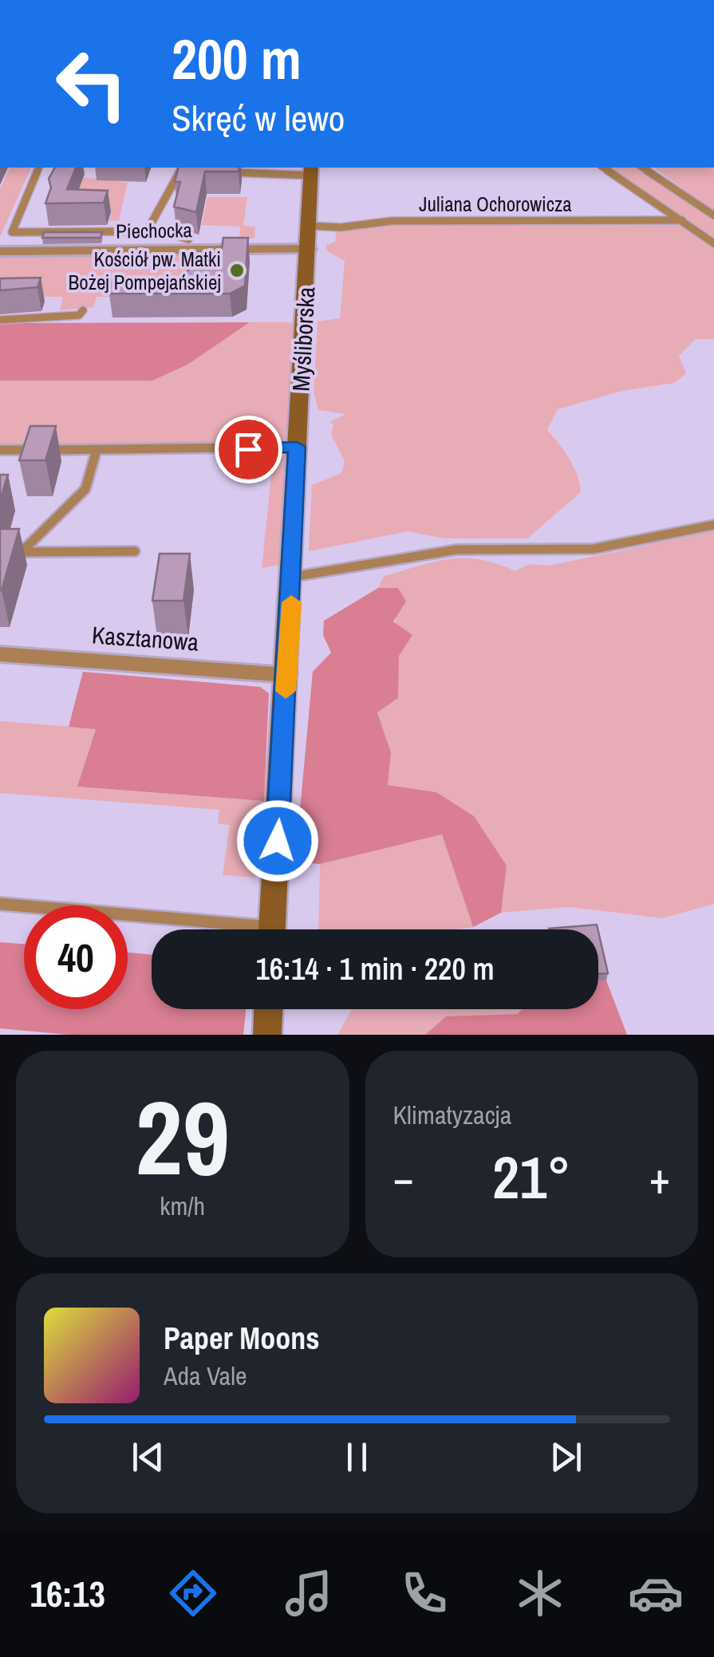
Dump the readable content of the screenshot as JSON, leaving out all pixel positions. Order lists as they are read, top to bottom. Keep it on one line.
{"streets":{"street":["Piechocka","Myśliborska","Kasztanowa"],"lane":["Juliana Ochorowicza"]},"crossings":[["Juliana Ochorowicza","Myśliborska"],["Piechocka","Myśliborska"],["Myśliborska","Kasztanowa"]],"places":["Kościół pw. Matki Bożej Pompejańskiej"],"page":{"turn":["200 m","Skręć w lewo"],"limit":"40","trip":"16:14 · 1 min · 220 m","tile":[["29","km/h"],"Klimatyzacja"],"heat":["−","21°","+"],"song":["Paper Moons","Ada Vale"],"tabs":"16:13"}}
